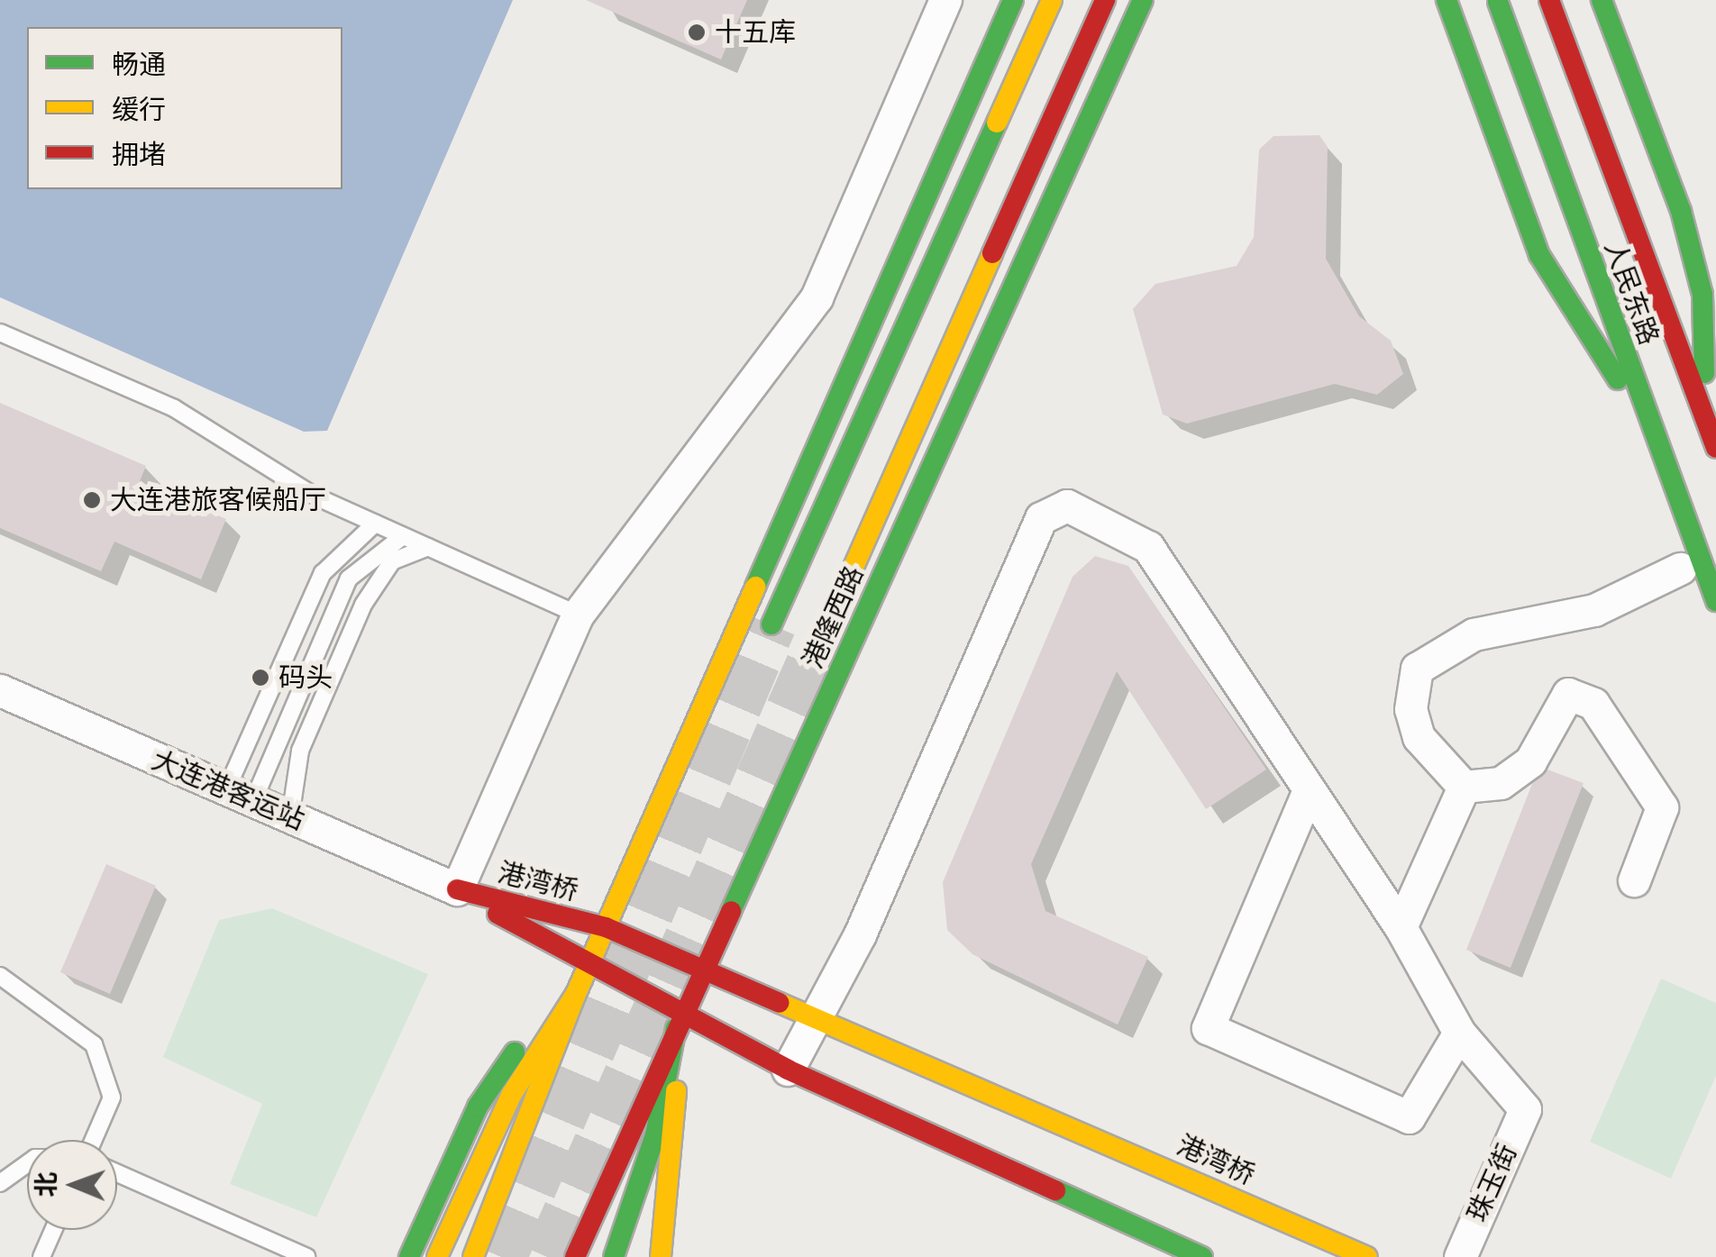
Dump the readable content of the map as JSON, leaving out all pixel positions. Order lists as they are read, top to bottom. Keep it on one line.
{"streets":{"main road":["人民东路","港隆西路","港湾桥"],"street":["大连港客运站","珠玉街"]},"crossings":[["港隆西路","港湾桥"],["大连港客运站","港湾桥"]],"places":["十五库","大连港旅客候船厅","码头"],"legend":["畅通","缓行","拥堵"],"north":"left"}
